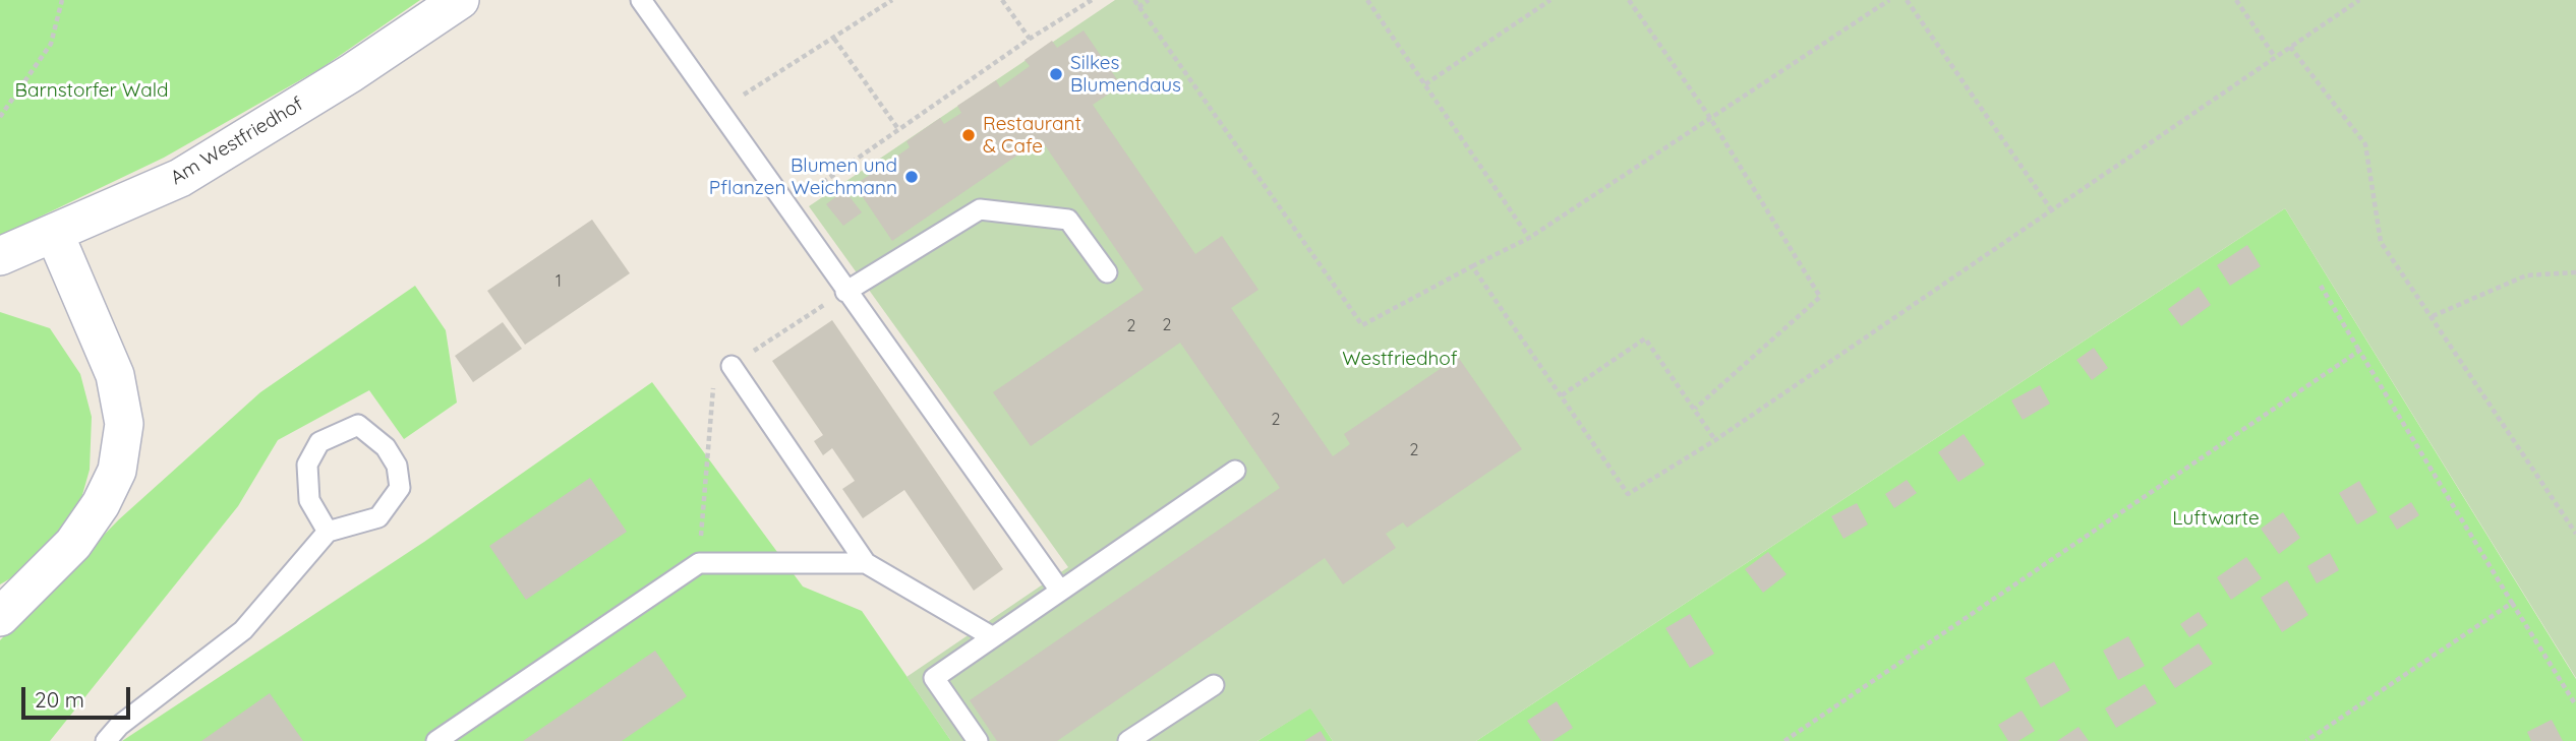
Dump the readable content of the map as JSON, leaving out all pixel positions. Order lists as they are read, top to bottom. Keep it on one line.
{"streets":{"street":["Am Westfriedhof"]},"parks":["Barnstorfer Wald","Westfriedhof","Luftwarte"],"places":["Silkes Blumendaus","Restaurant & Cafe","Blumen und Pflanzen Weichmann"],"house_numbers":["1","2","2","2","2"],"scale_bar":"20 m"}
